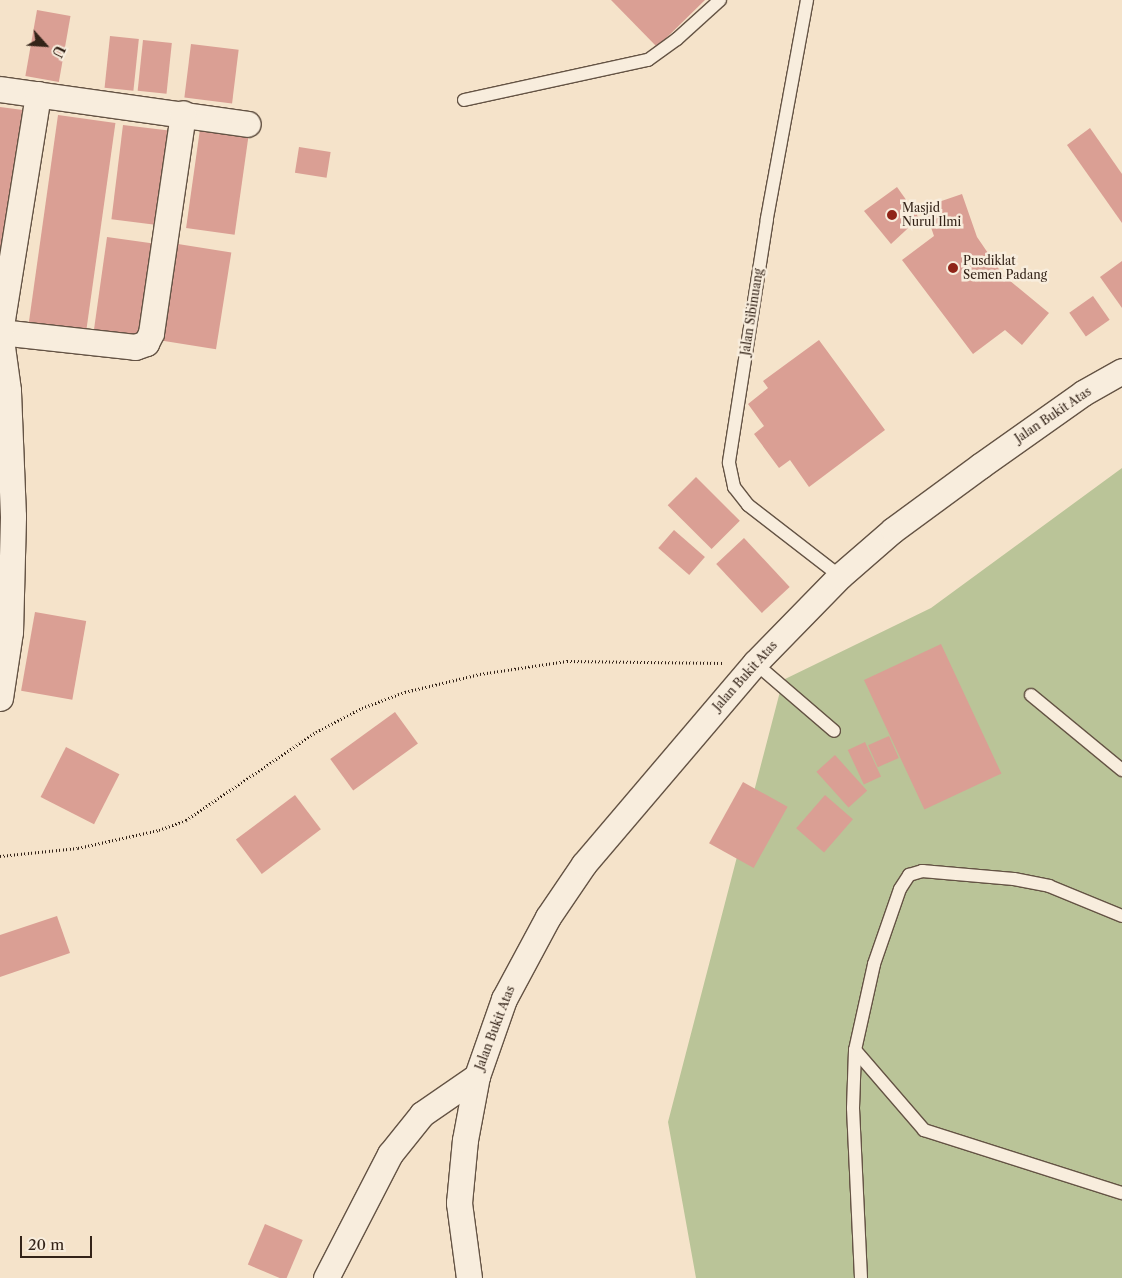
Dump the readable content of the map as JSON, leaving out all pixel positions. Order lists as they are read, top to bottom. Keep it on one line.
{"streets":{"street":["Jalan Bukit Atas"],"lane":["Jalan Sibinuang"]},"crossings":[["Jalan Sibinuang","Jalan Bukit Atas"]],"places":["Masjid Nurul Ilmi","Pusdiklat Semen Padang"],"scale_bar":"20 m","north":"bottom right"}
